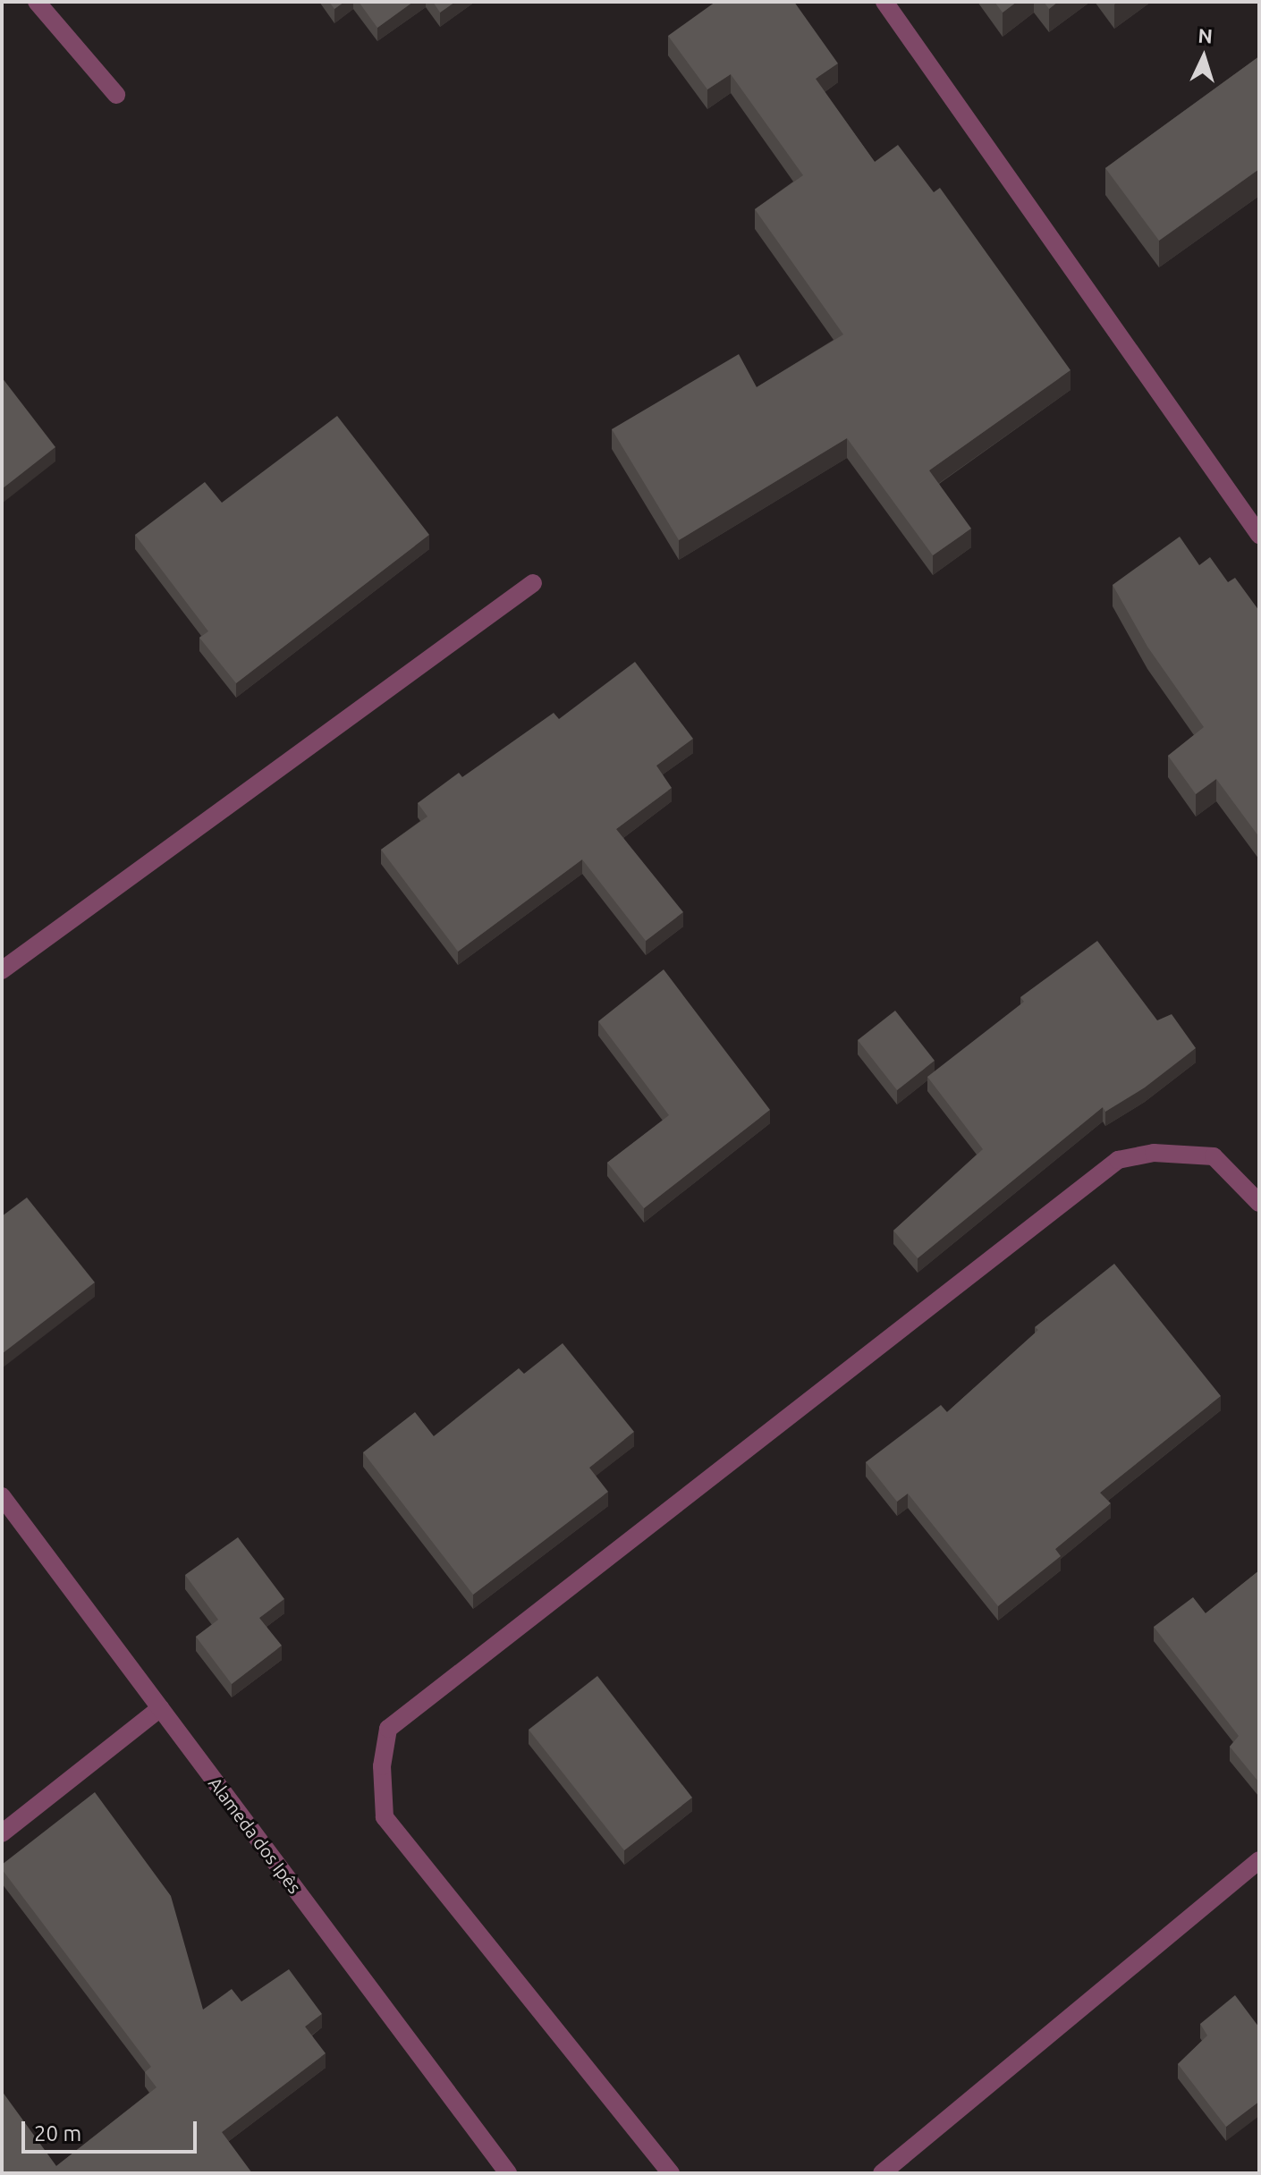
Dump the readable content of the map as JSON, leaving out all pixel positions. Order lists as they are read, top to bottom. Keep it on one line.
{"streets":{"street":["Alameda dos Ipês"]},"scale_bar":"20 m","north":"top"}
